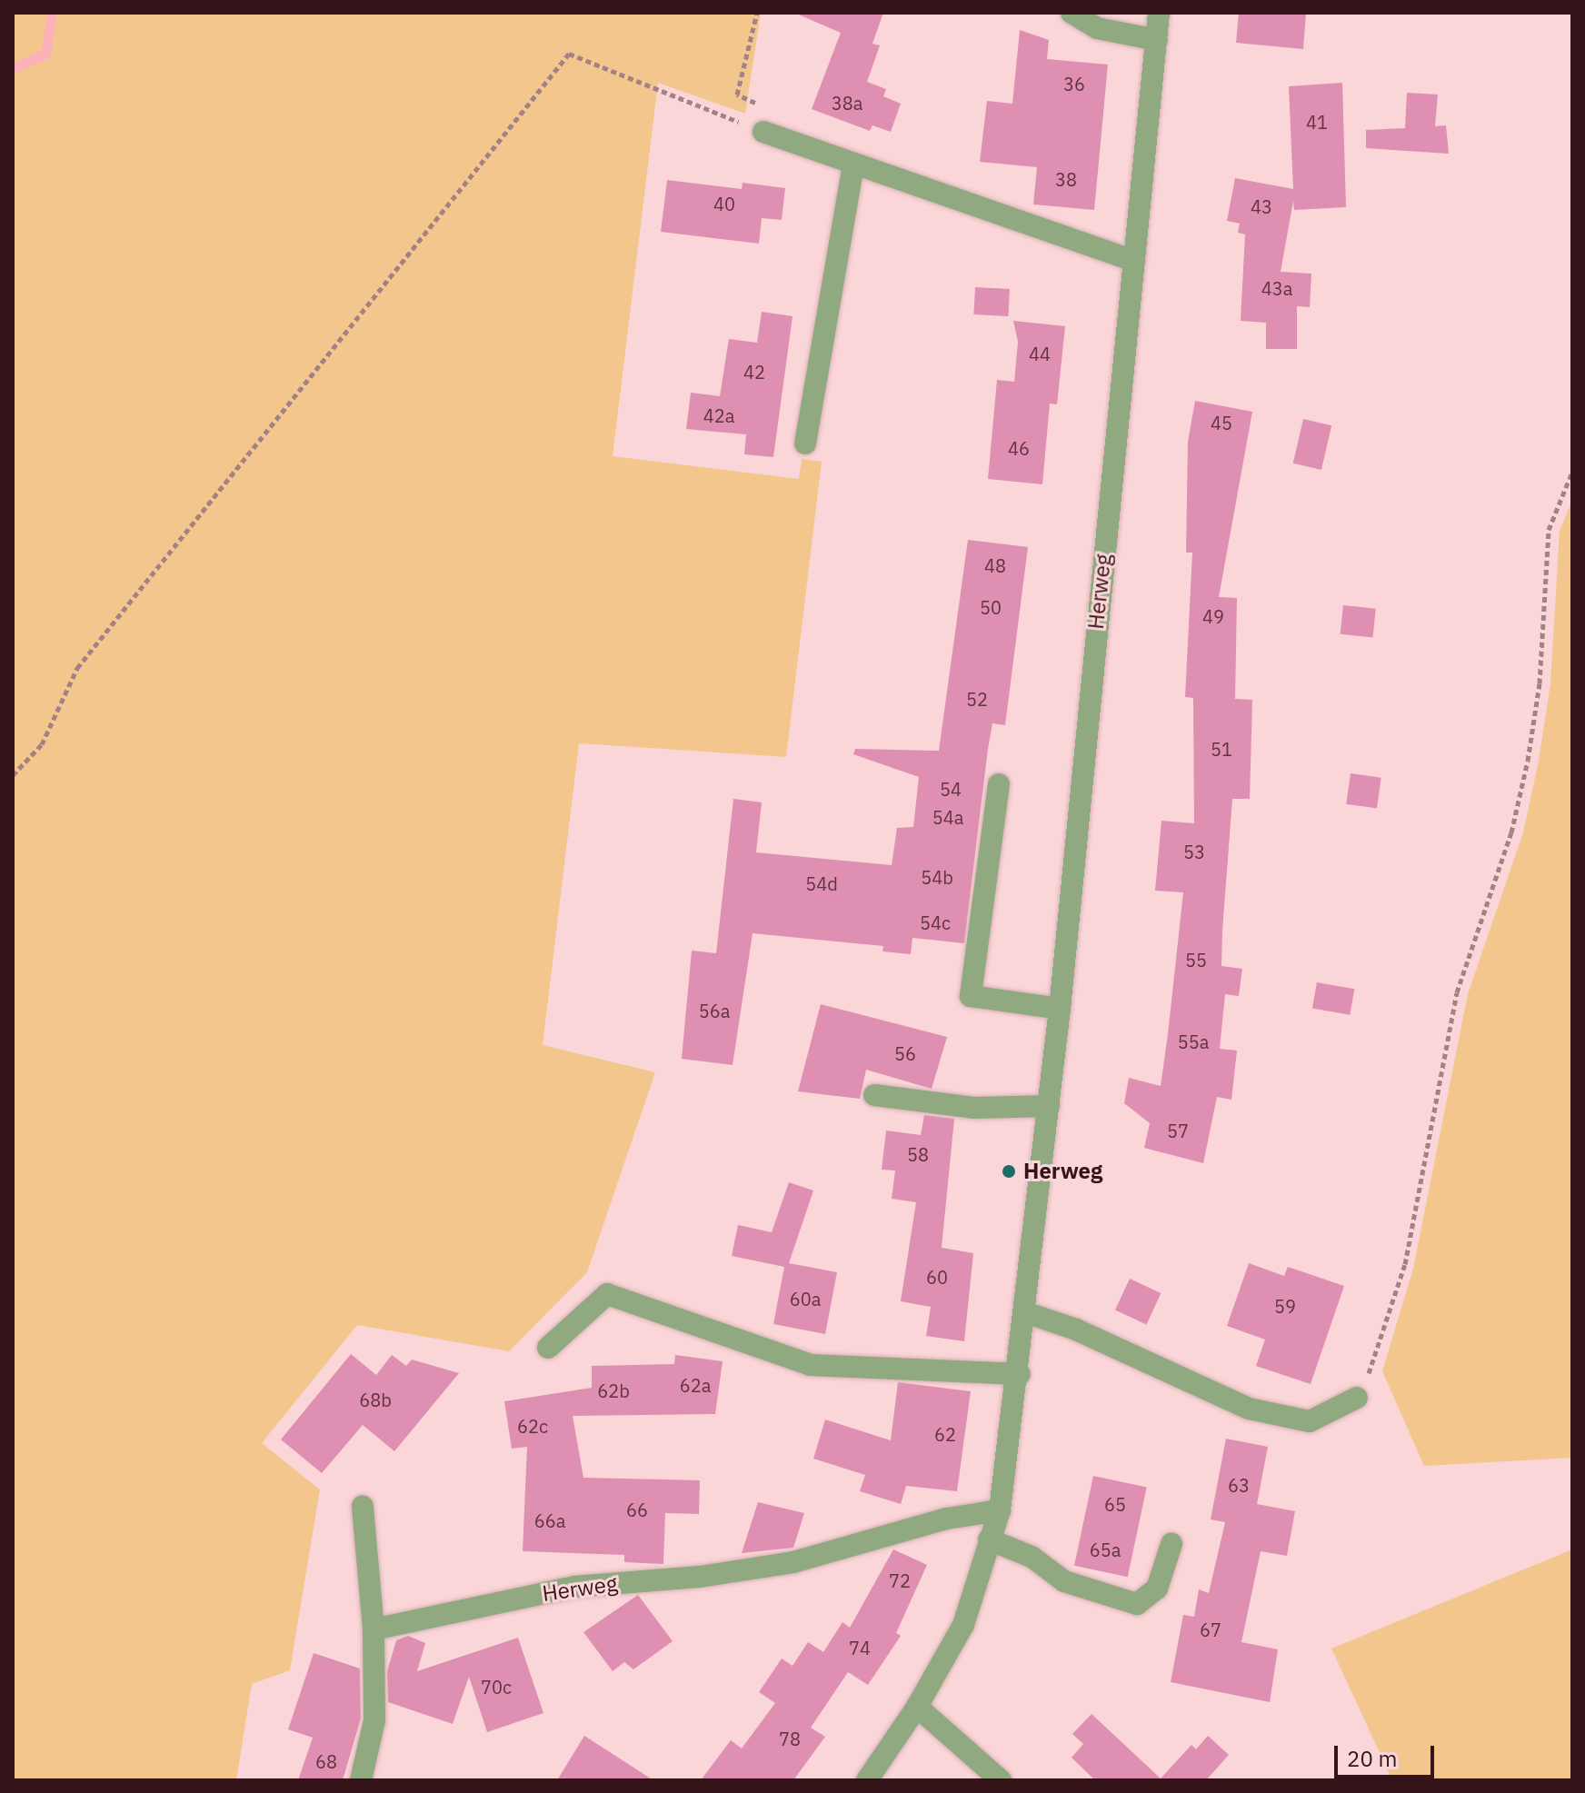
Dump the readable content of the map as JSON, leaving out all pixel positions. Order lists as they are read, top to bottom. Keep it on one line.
{"streets":{"street":["Herweg"]},"places":["Herweg"],"house_numbers":["36","38a","41","38","40","43","43a","44","42","42a","45","46","48","50","49","52","51","54","54a","53","54b","54d","54c","55","56a","55a","56","57","58","60","60a","59","62a","62b","68b","62c","62","63","65","66","66a","65a","72","67","74","70c","78","68"],"scale_bar":"20 m"}
